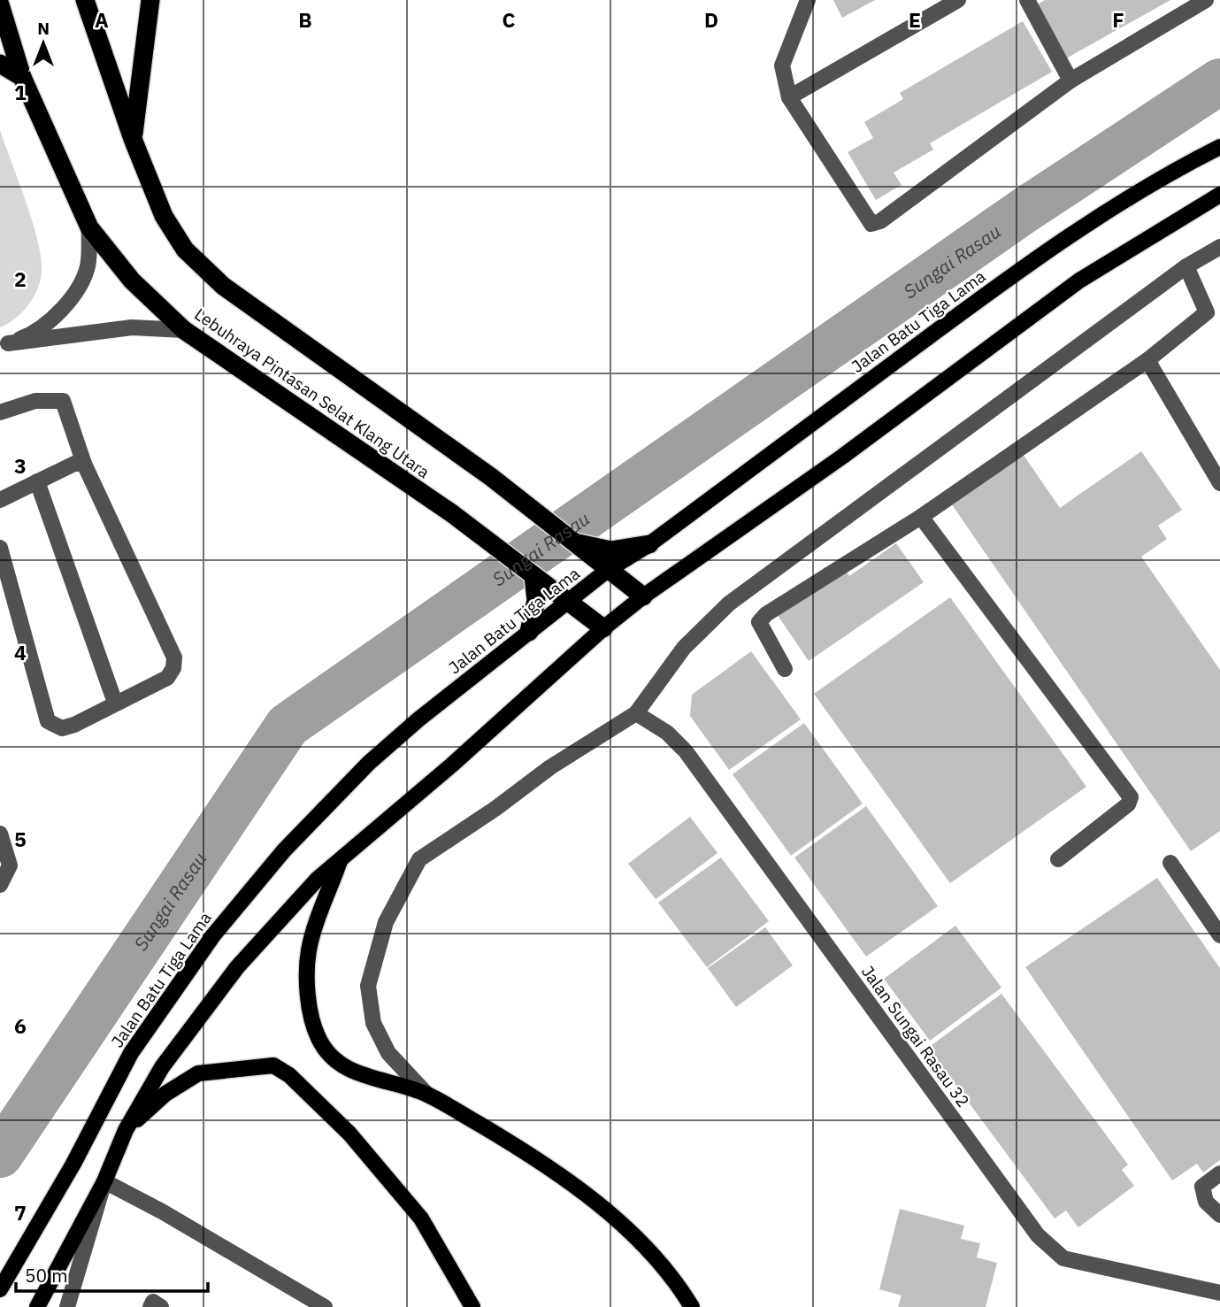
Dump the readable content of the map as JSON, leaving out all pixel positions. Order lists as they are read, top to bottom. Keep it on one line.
{"streets":{"highway":["Lebuhraya Pintasan Selat Klang Utara"],"main road":["Jalan Batu Tiga Lama"],"street":["Jalan Sungai Rasau 32"]},"crossings":[["Jalan Batu Tiga Lama","Lebuhraya Pintasan Selat Klang Utara"]],"water":["Sungai Rasau"],"scale_bar":"50 m","north":"top","grid":{"columns":["A","B","C","D","E","F"],"rows":["1","2","3","4","5","6","7"]}}
